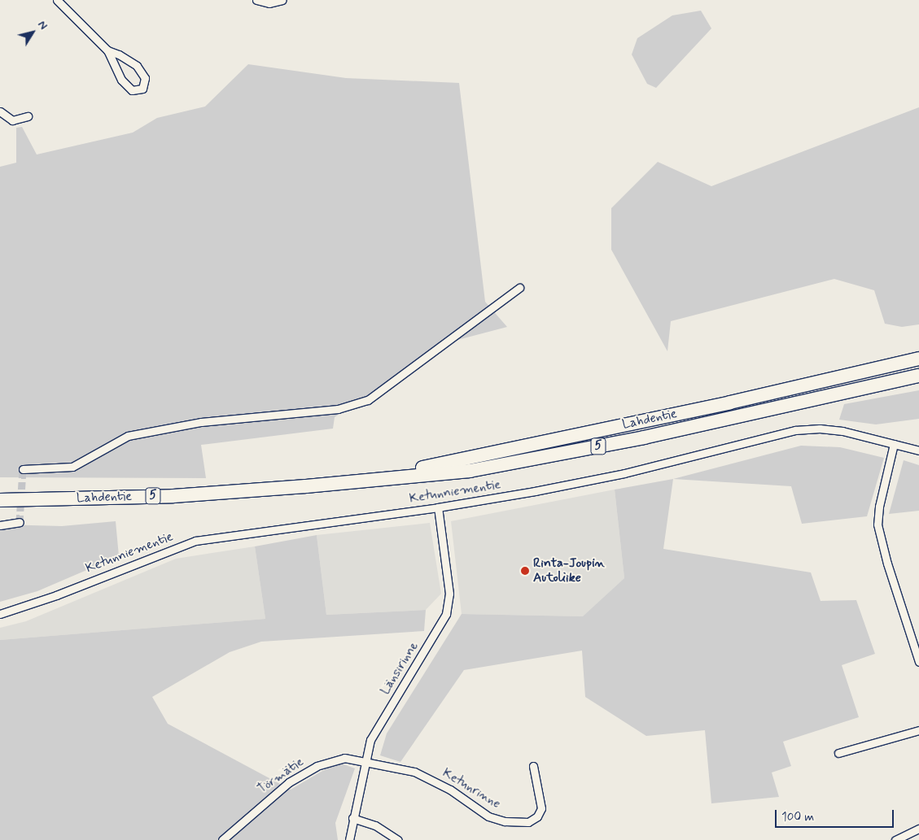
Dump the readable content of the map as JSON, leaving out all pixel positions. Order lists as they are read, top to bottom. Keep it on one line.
{"streets":{"highway":["Lahdentie","5"],"street":["Ketunniementie","Länsirinne","Törmätie","Ketunrinne"]},"crossings":[["Ketunniementie","Länsirinne"],["Länsirinne","Törmätie"],["Länsirinne","Ketunrinne"],["Törmätie","Ketunrinne"]],"places":["Rinta-Joupin Autoliike"],"scale_bar":"100 m","north":"top right"}
